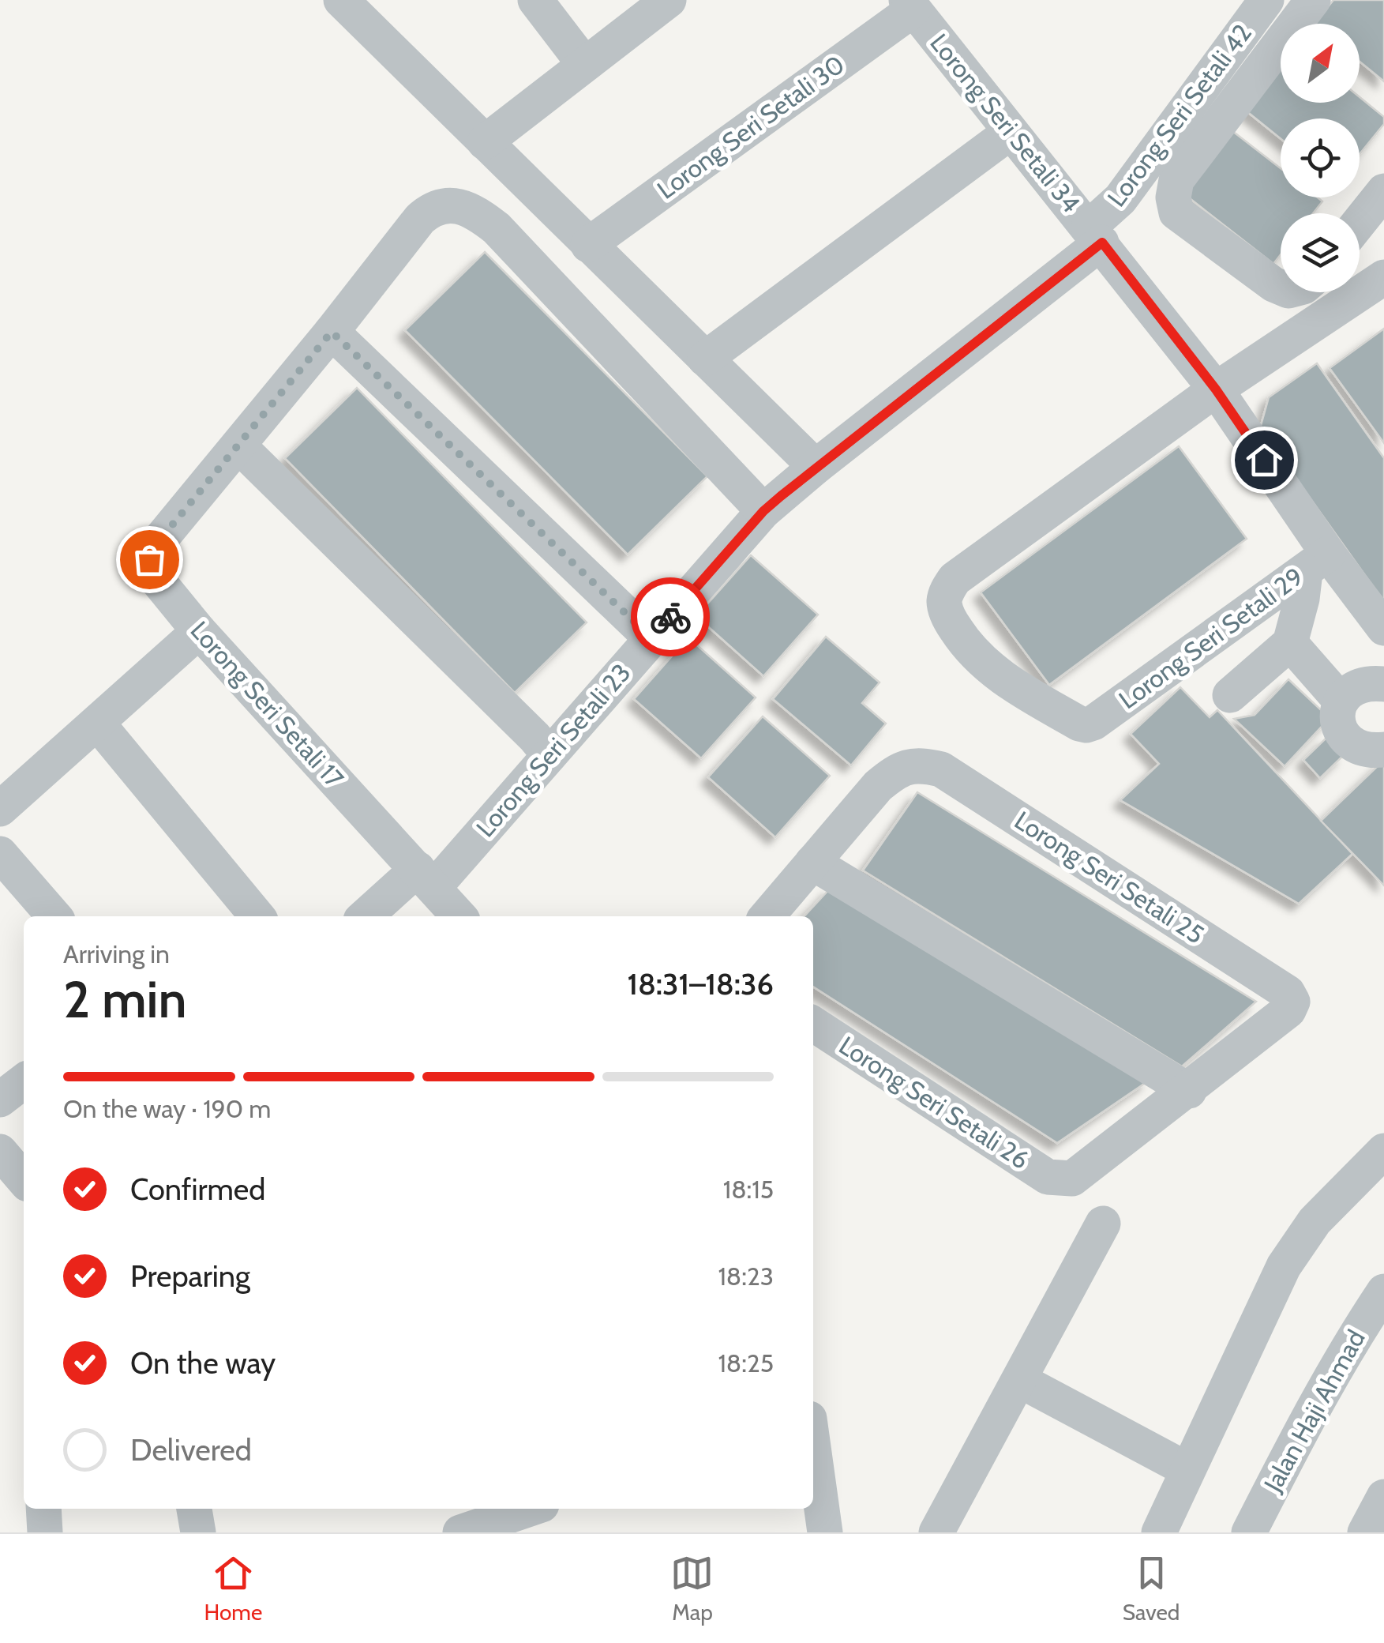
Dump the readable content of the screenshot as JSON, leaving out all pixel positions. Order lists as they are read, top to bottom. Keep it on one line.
{"streets":{"street":["Lorong Seri Setali 42","Lorong Seri Setali 34","Lorong Seri Setali 30","Lorong Seri Setali 29","Lorong Seri Setali 17","Lorong Seri Setali 23","Lorong Seri Setali 25","Lorong Seri Setali 26","Jalan Haji Ahmad"]},"crossings":[["Lorong Seri Setali 42","Lorong Seri Setali 34"],["Lorong Seri Setali 42","Lorong Seri Setali 23"],["Lorong Seri Setali 34","Lorong Seri Setali 30"],["Lorong Seri Setali 34","Lorong Seri Setali 29"],["Lorong Seri Setali 34","Lorong Seri Setali 23"],["Lorong Seri Setali 17","Lorong Seri Setali 23"],["Lorong Seri Setali 25","Lorong Seri Setali 26"]],"north":"top right","page":{"heading":["2 min","Arriving in","18:31–18:36"],"bar":"On the way · 190 m","list":[["Confirmed","18:15"],["Preparing","18:23"],["On the way","18:25"],"Delivered"],"tabs":["Home","Map","Saved"]}}
